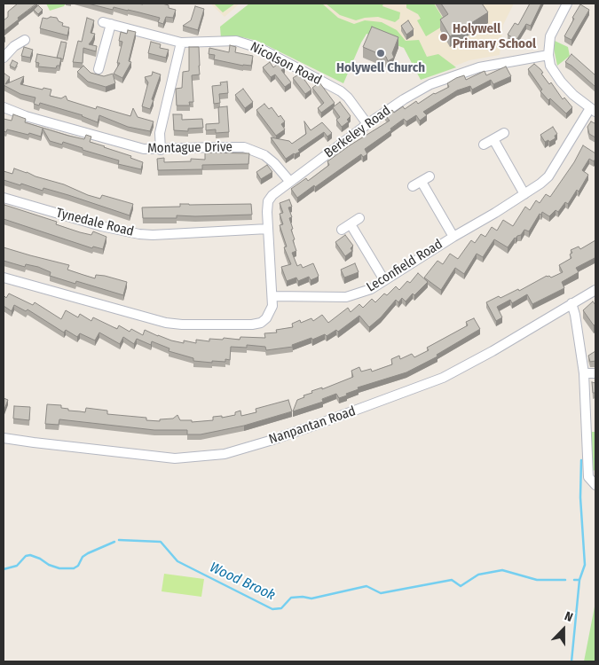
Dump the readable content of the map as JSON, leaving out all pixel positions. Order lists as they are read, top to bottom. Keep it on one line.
{"streets":{"street":["Nicolson Road","Berkeley Road","Montague Drive","Tynedale Road","Leconfield Road","Nanpantan Road"]},"crossings":[["Nicolson Road","Berkeley Road"],["Berkeley Road","Montague Drive"],["Berkeley Road","Tynedale Road"],["Berkeley Road","Leconfield Road"]],"water":["Wood Brook"],"places":["Holywell Primary School","Holywell Church"],"north":"top"}
